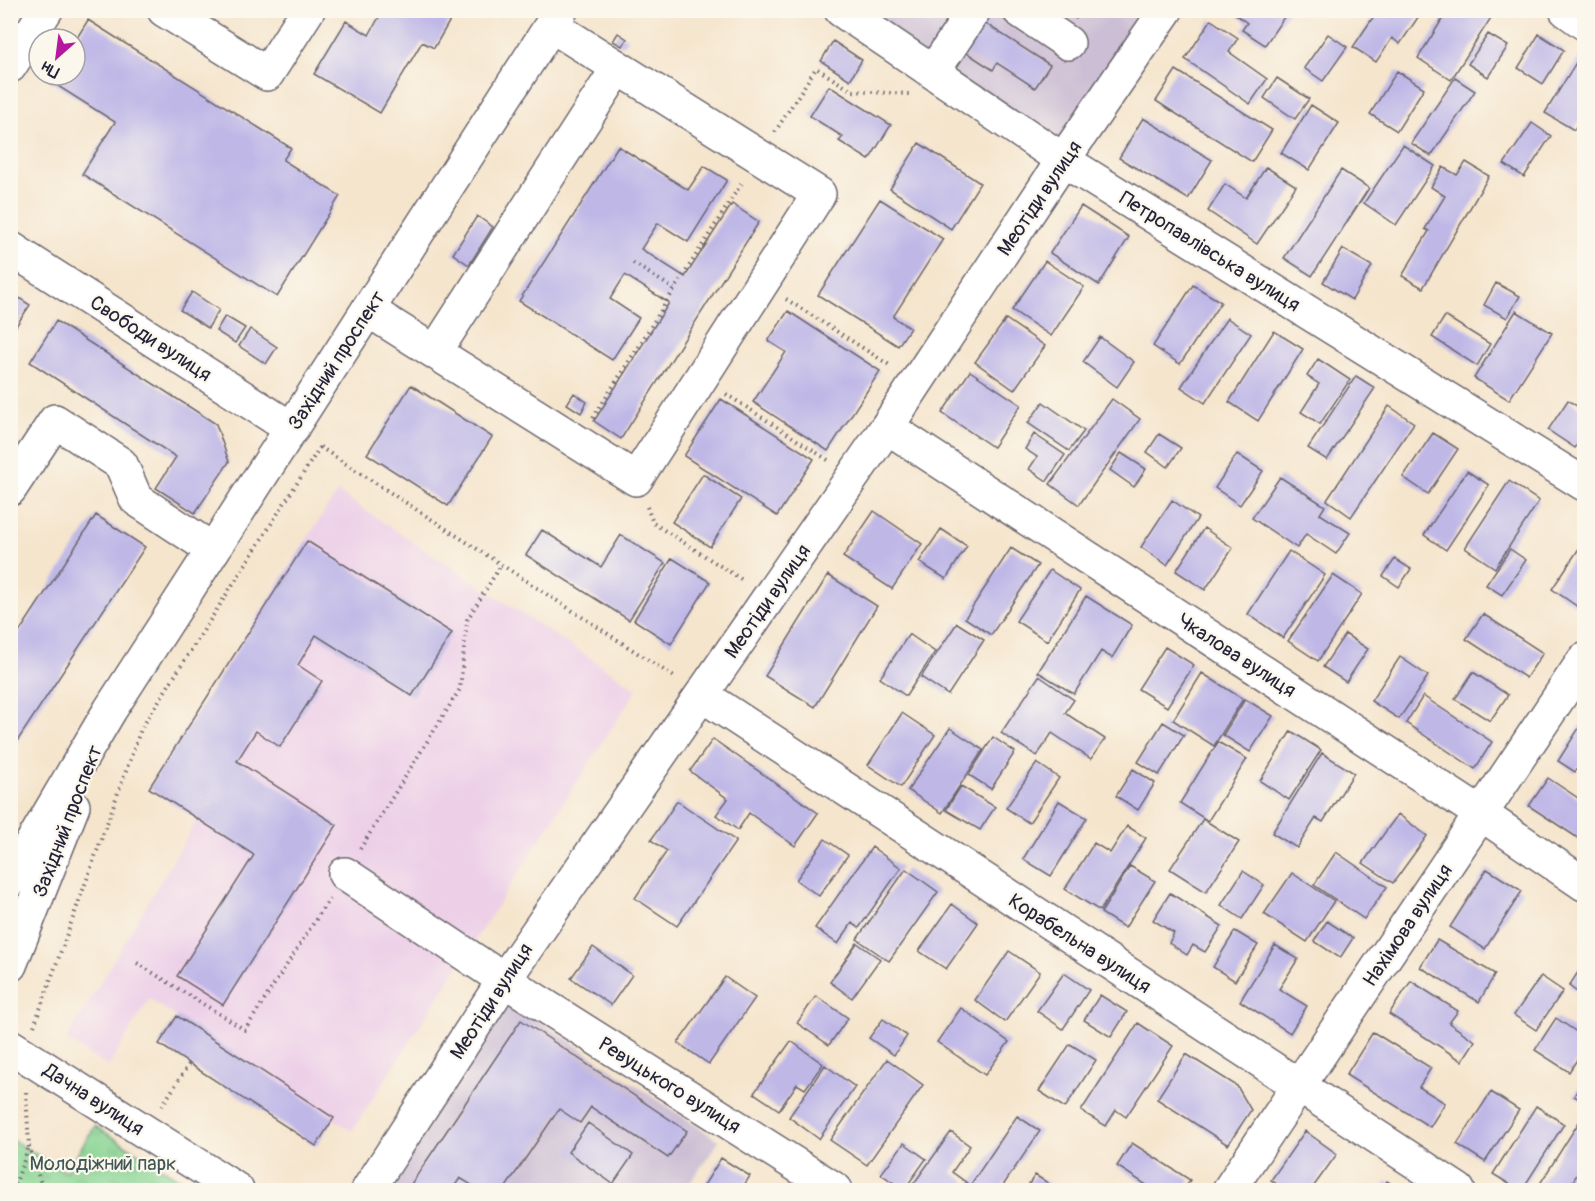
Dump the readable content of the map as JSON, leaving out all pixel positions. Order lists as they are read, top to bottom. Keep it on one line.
{"streets":{"street":["Меотіди вулиця","Петропавлівська вулиця","Свободи вулиця","Західний проспект","Чкалова вулиця","Нахімова вулиця","Корабельна вулиця","Ревуцького вулиця","Дачна вулиця"]},"crossings":[["Меотіди вулиця","Петропавлівська вулиця"],["Меотіди вулиця","Чкалова вулиця"],["Меотіди вулиця","Корабельна вулиця"],["Меотіди вулиця","Ревуцького вулиця"],["Свободи вулиця","Західний проспект"],["Чкалова вулиця","Нахімова вулиця"],["Нахімова вулиця","Корабельна вулиця"]],"parks":["Молодіжний парк"],"north":"bottom left"}
